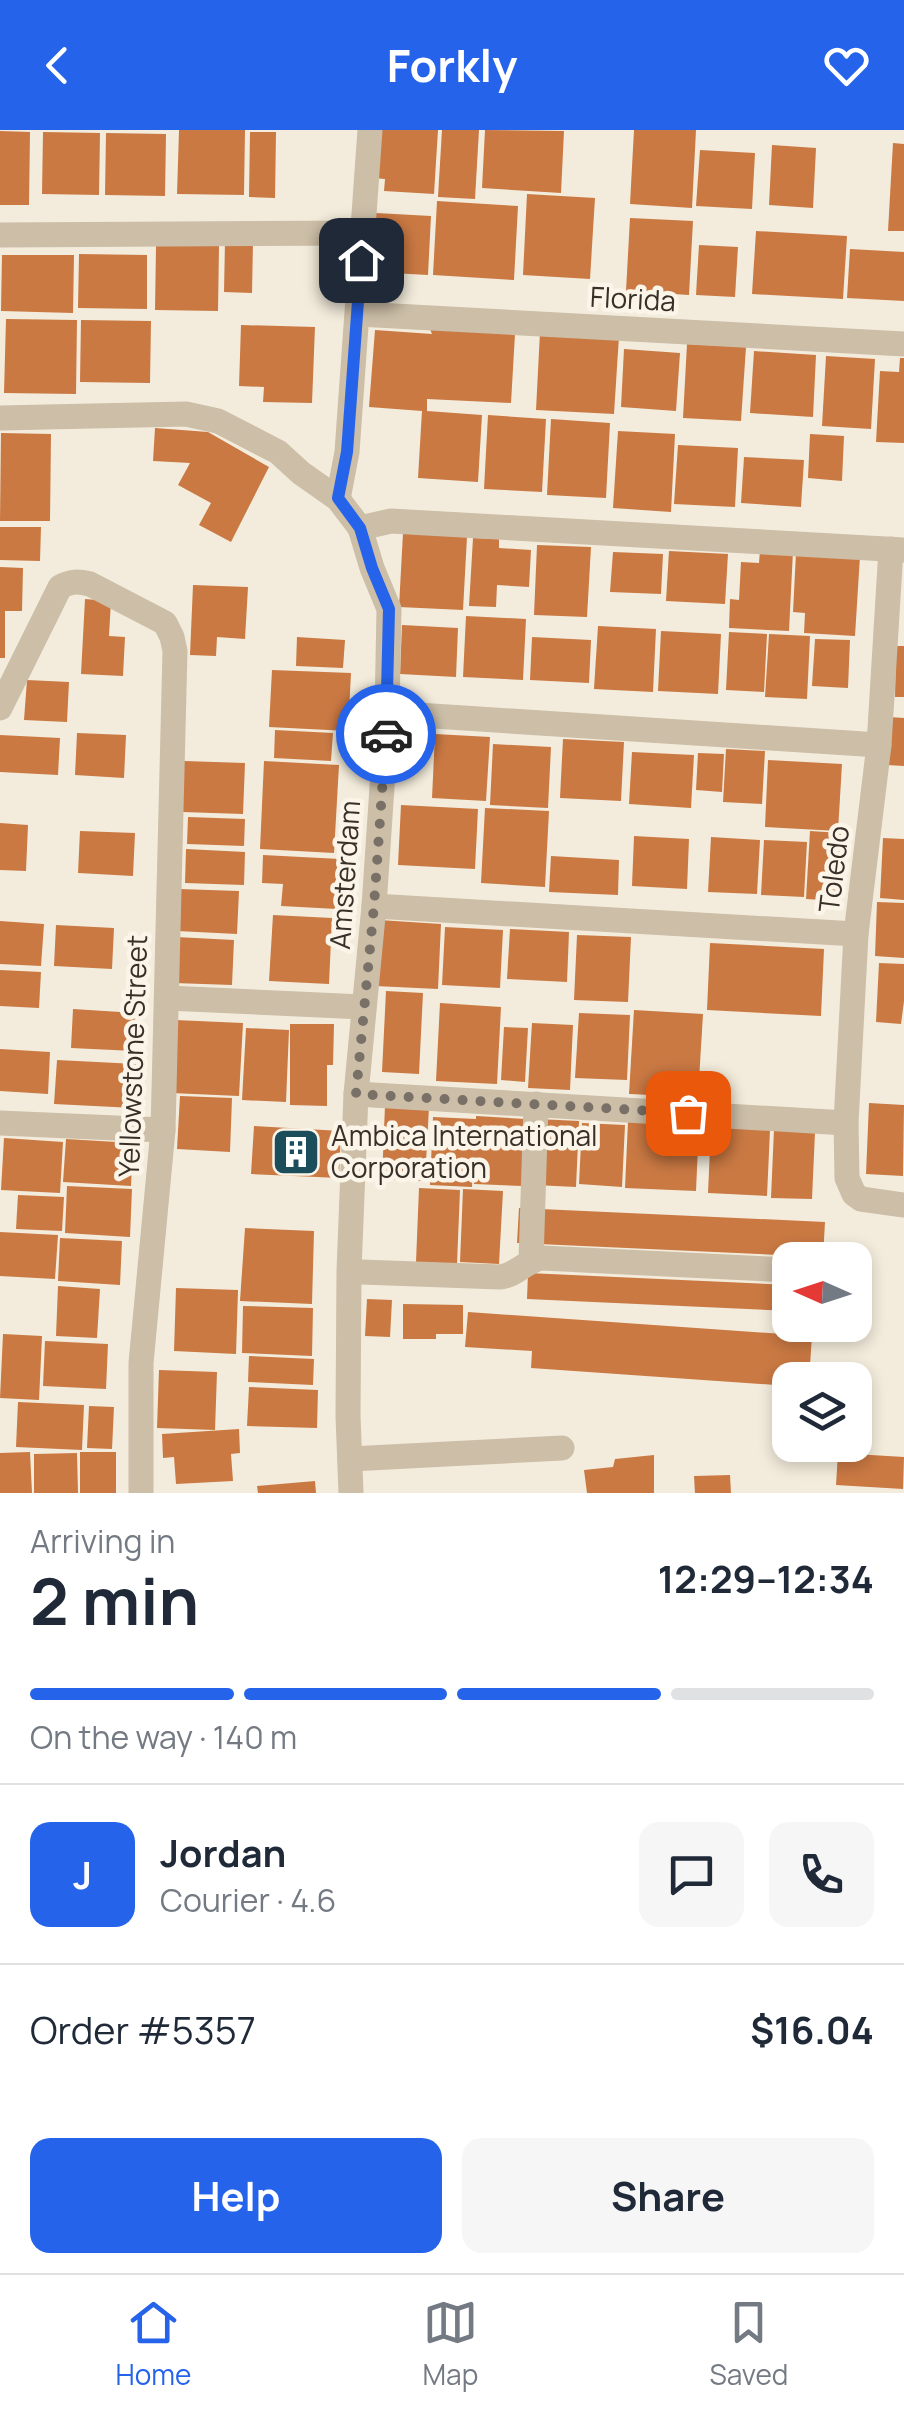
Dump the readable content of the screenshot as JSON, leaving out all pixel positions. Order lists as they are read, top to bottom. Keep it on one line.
{"streets":{"street":["Florida","Toledo","Amsterdam","Yellowstone Street"]},"places":{"building":["Ambica International Corporation"]},"north":"left","page":{"header":"Forkly","heading":["2 min","Arriving in","12:29–12:34"],"panel":["Jordan","Courier · 4.6","Order #5357","$16.04"],"bar":"On the way · 140 m","round":"J","buttons":["Help","Share"],"tabs":["Home","Map","Saved"]}}
